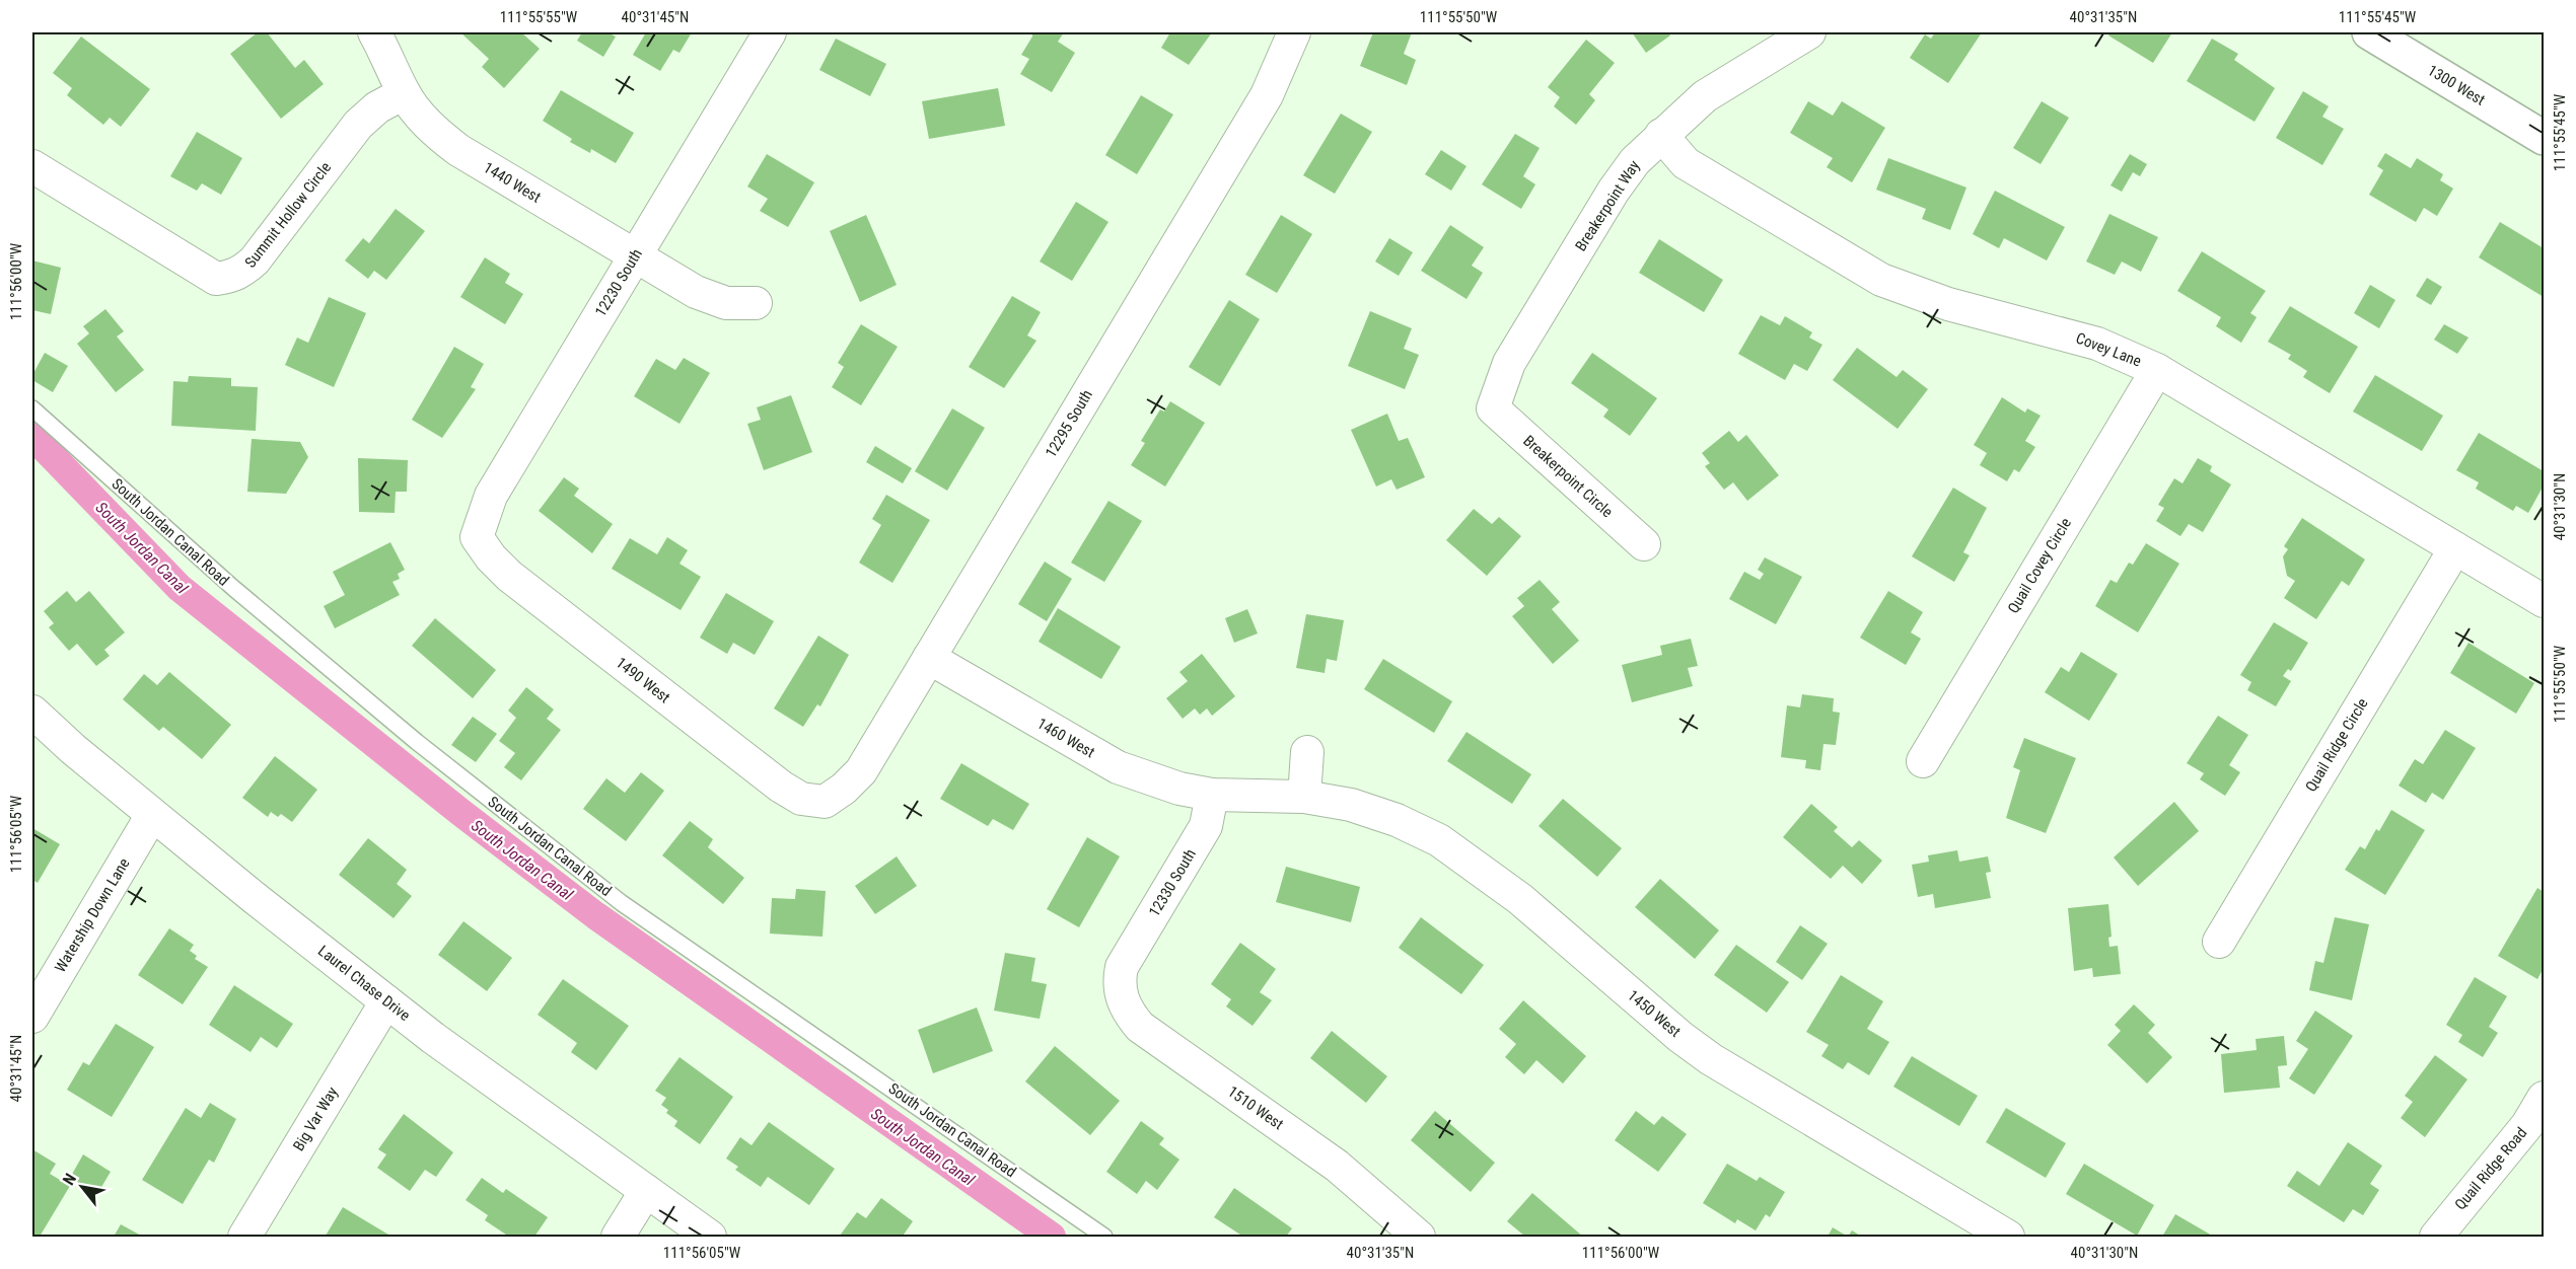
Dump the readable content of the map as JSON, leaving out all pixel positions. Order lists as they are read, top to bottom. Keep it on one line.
{"streets":{"street":["1300 West","1440 West","Breakerpoint Way","Summit Hollow Circle","12230 South","Covey Lane","12295 South","Breakerpoint Circle","Quail Covey Circle","1490 West","1460 West","Quail Ridge Circle","12330 South","Watership Down Lane","Laurel Chase Drive","1450 West","1510 West","Big Var Way","Quail Ridge Road"],"lane":["South Jordan Canal Road"]},"crossings":[["1440 West","Summit Hollow Circle"],["1440 West","12230 South"],["Breakerpoint Way","Covey Lane"],["Breakerpoint Way","Breakerpoint Circle"],["12230 South","1490 West"],["Covey Lane","Quail Covey Circle"],["Covey Lane","Quail Ridge Circle"],["12295 South","1490 West"],["12295 South","1460 West"],["1460 West","12330 South"],["1460 West","1450 West"],["12330 South","1450 West"],["12330 South","1510 West"],["Watership Down Lane","Laurel Chase Drive"],["Laurel Chase Drive","Big Var Way"]],"water":["South Jordan Canal"],"north":"top left","coordinates":["111°55'55\"W","40°31'45\"N","111°55'50\"W","40°31'35\"N","111°55'45\"W","111°56'00\"W","40°31'30\"N","111°56'05\"W"]}
